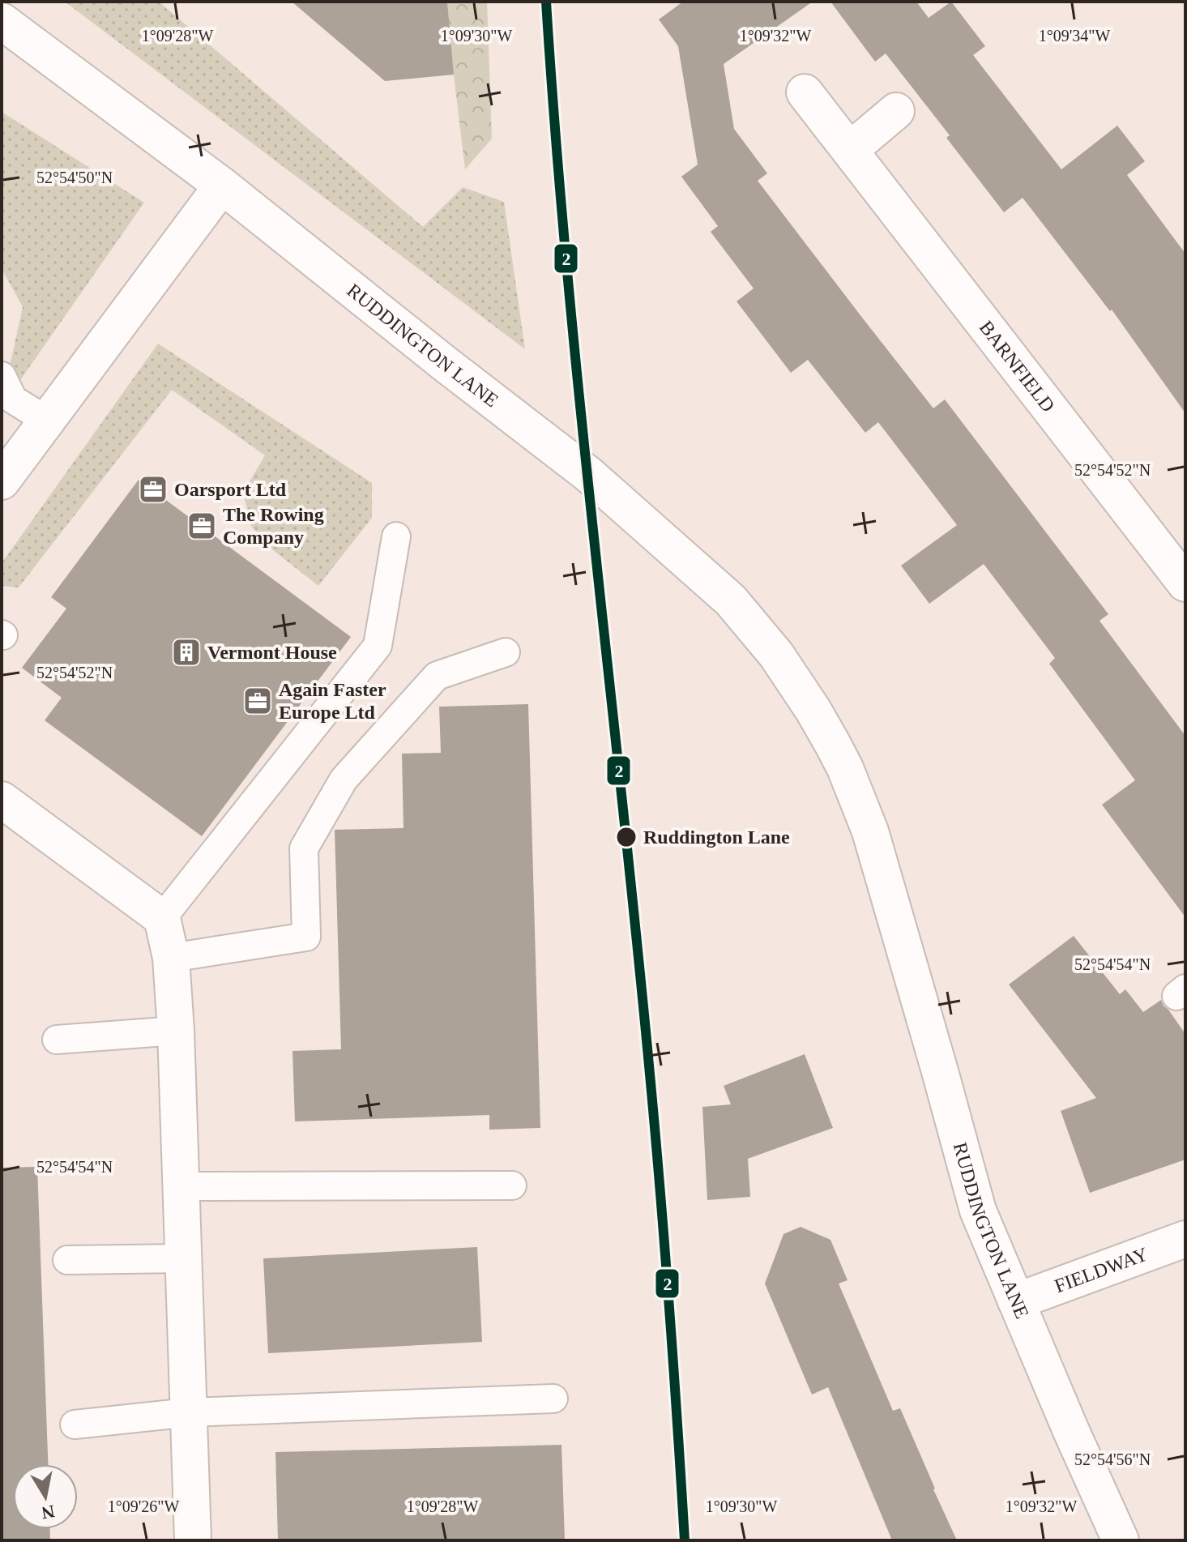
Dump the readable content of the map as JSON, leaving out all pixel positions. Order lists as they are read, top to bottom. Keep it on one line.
{"streets":{"street":["RUDDINGTON LANE","BARNFIELD","FIELDWAY"]},"crossings":[["RUDDINGTON LANE","FIELDWAY"]],"places":{"office":["Oarsport Ltd","The Rowing Company","Again Faster Europe Ltd"],"building":["Vermont House"],"other":["Ruddington Lane"]},"lines":["transit line 2"],"north":"bottom","coordinates":["1°09'28\"W","1°09'30\"W","1°09'32\"W","1°09'34\"W","52°54'50\"N","52°54'52\"N","52°54'54\"N","52°54'56\"N","1°09'26\"W"]}
